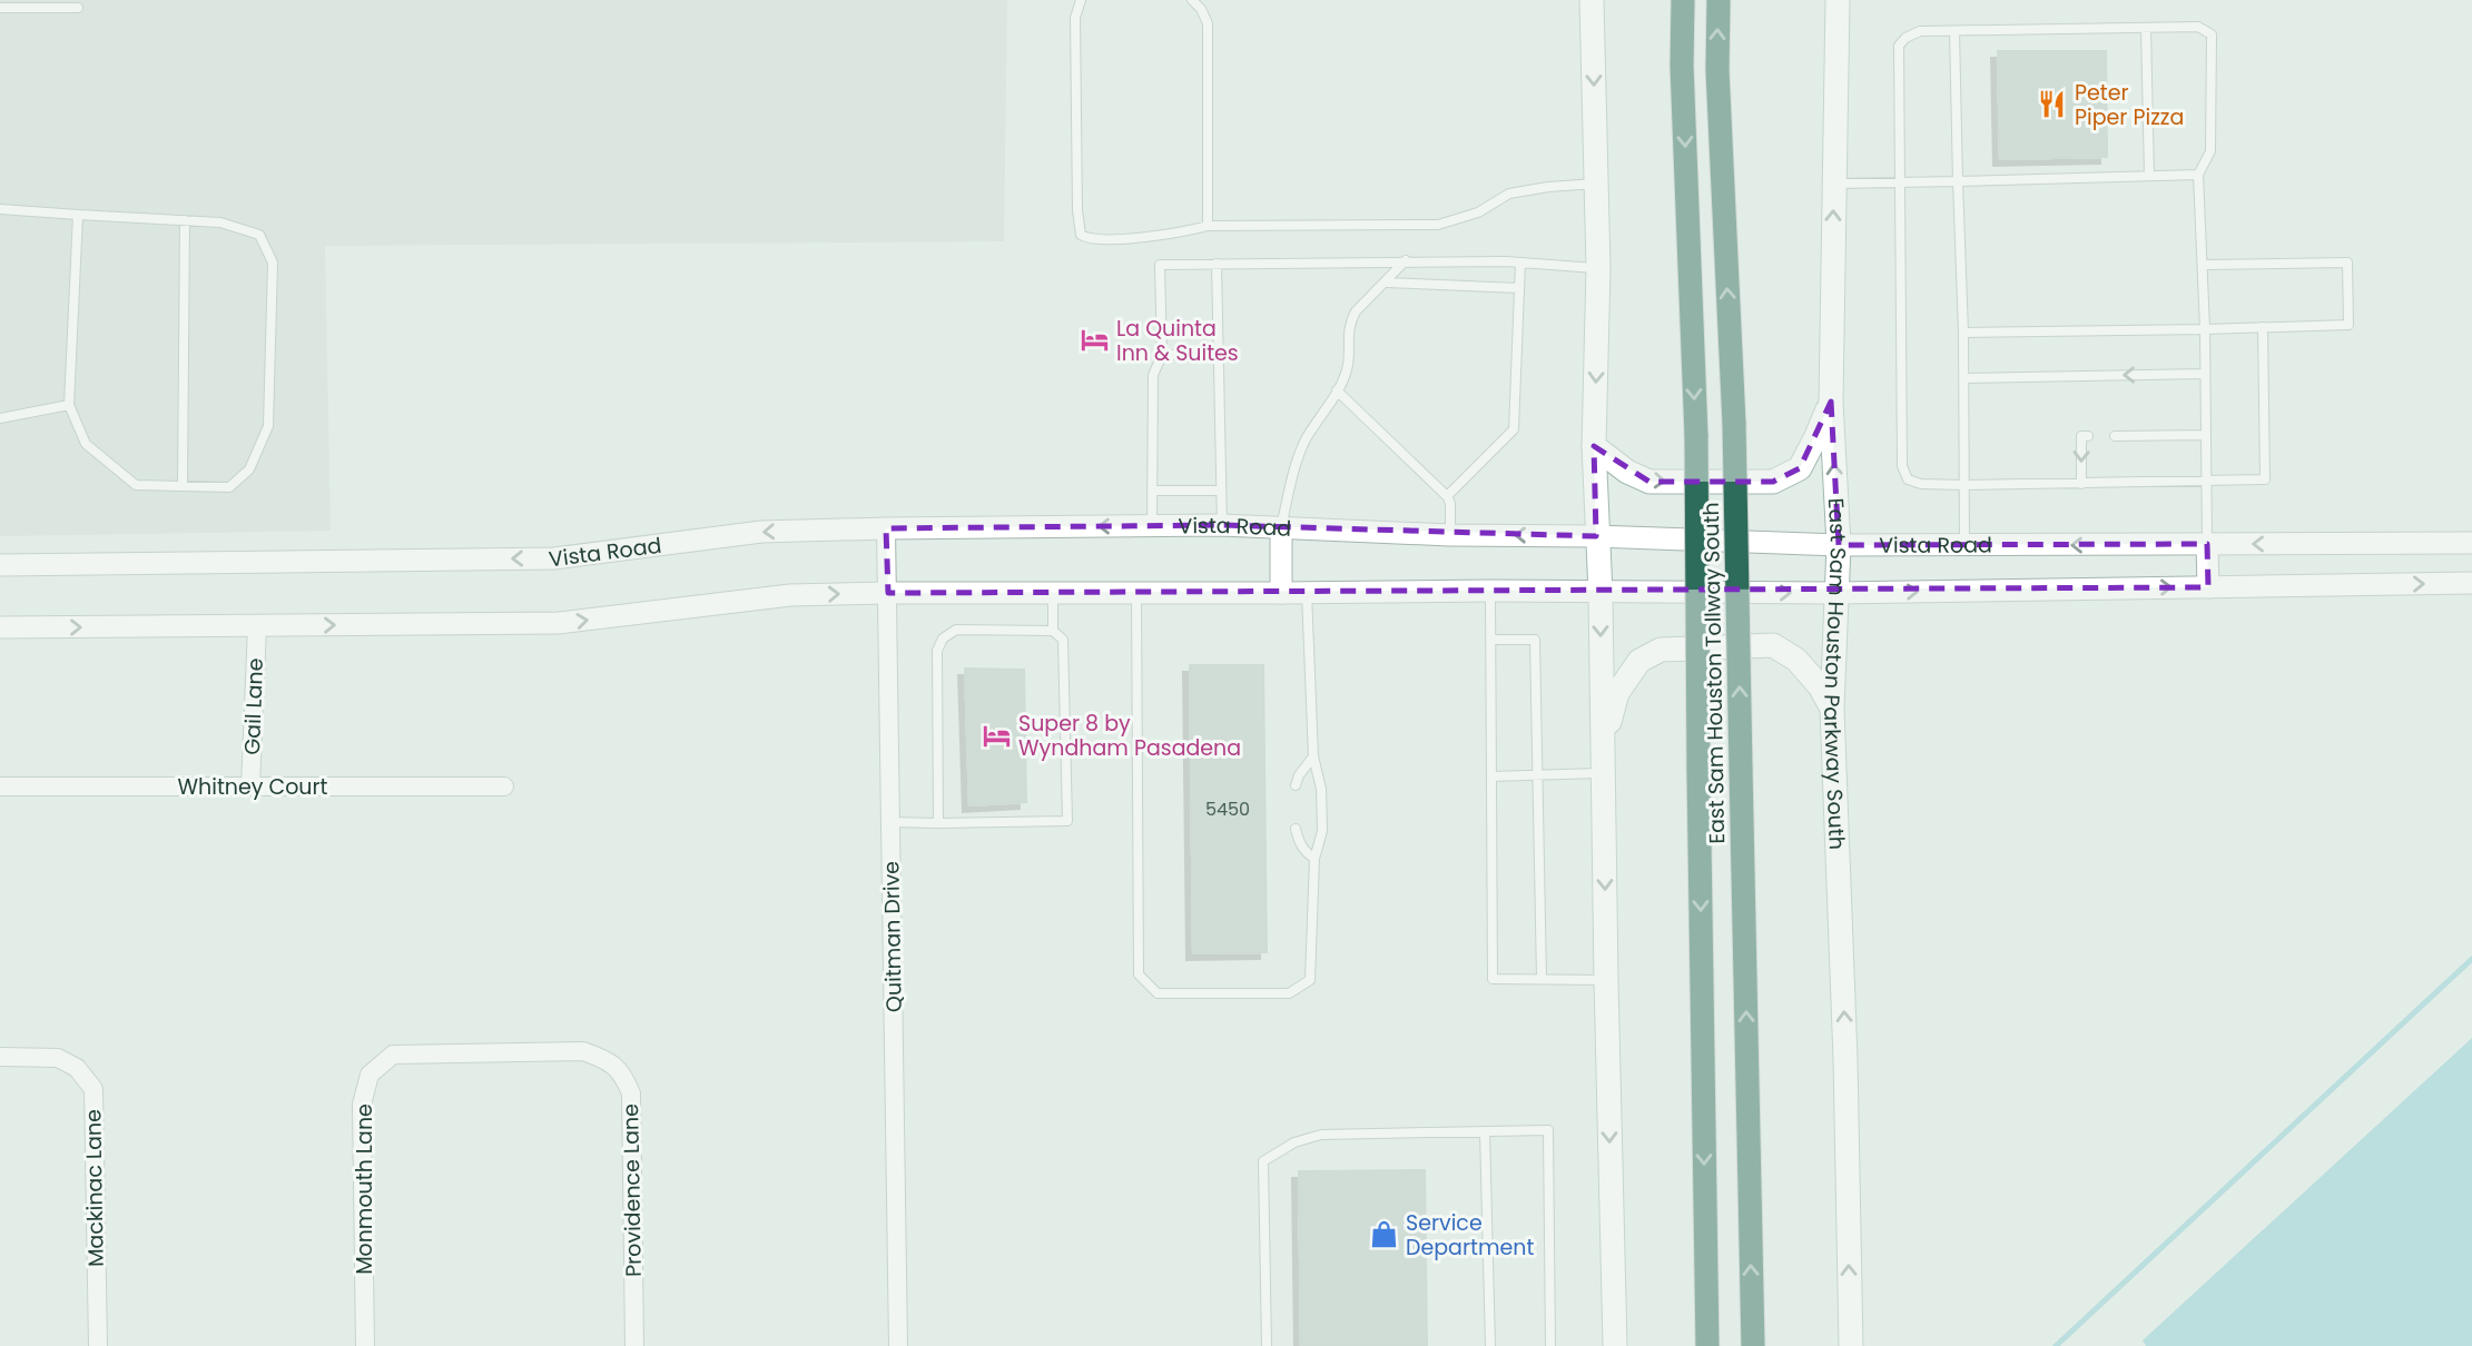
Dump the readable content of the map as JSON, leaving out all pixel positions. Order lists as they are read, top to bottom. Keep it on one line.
{"streets":{"highway":["East Sam Houston Tollway South"],"main road":["East Sam Houston Parkway South"],"street":["Vista Road","Gail Lane","Whitney Court","Quitman Drive","Mackinac Lane","Monmouth Lane","Providence Lane"]},"crossings":[["Vista Road","East Sam Houston Parkway South"],["Vista Road","Quitman Drive"],["Gail Lane","Whitney Court"],["Monmouth Lane","Providence Lane"]],"one_way":["East Sam Houston Parkway South"],"places":{"restaurant":["Peter Piper Pizza"],"hotel":["La Quinta Inn & Suites","Super 8 by Wyndham Pasadena"],"shop":["Service Department"]},"house_numbers":["5450"]}
